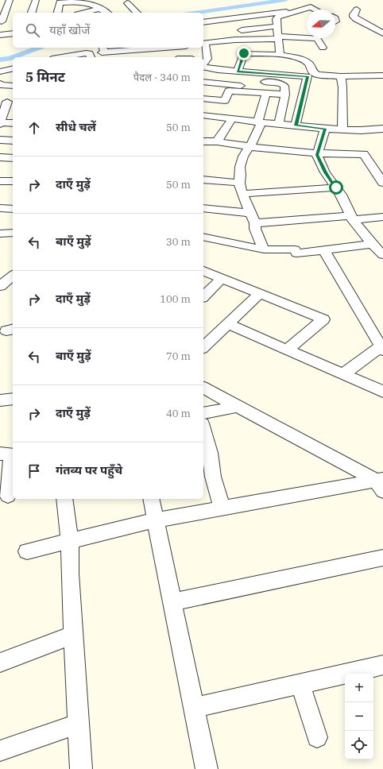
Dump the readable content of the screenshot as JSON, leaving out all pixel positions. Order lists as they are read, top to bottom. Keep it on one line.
{"north":"left","page":{"search":"यहाँ खोजें","heading":["5 मिनट","पैदल · 340 m"],"list":[["सीधे चलें","50 m"],["दाएँ मुड़ें","50 m"],["बाएँ मुड़ें","30 m"],["दाएँ मुड़ें","100 m"],["बाएँ मुड़ें","70 m"],["दाएँ मुड़ें","40 m"],"गंतव्य पर पहुँचे"],"map_buttons":["+","−"]}}
